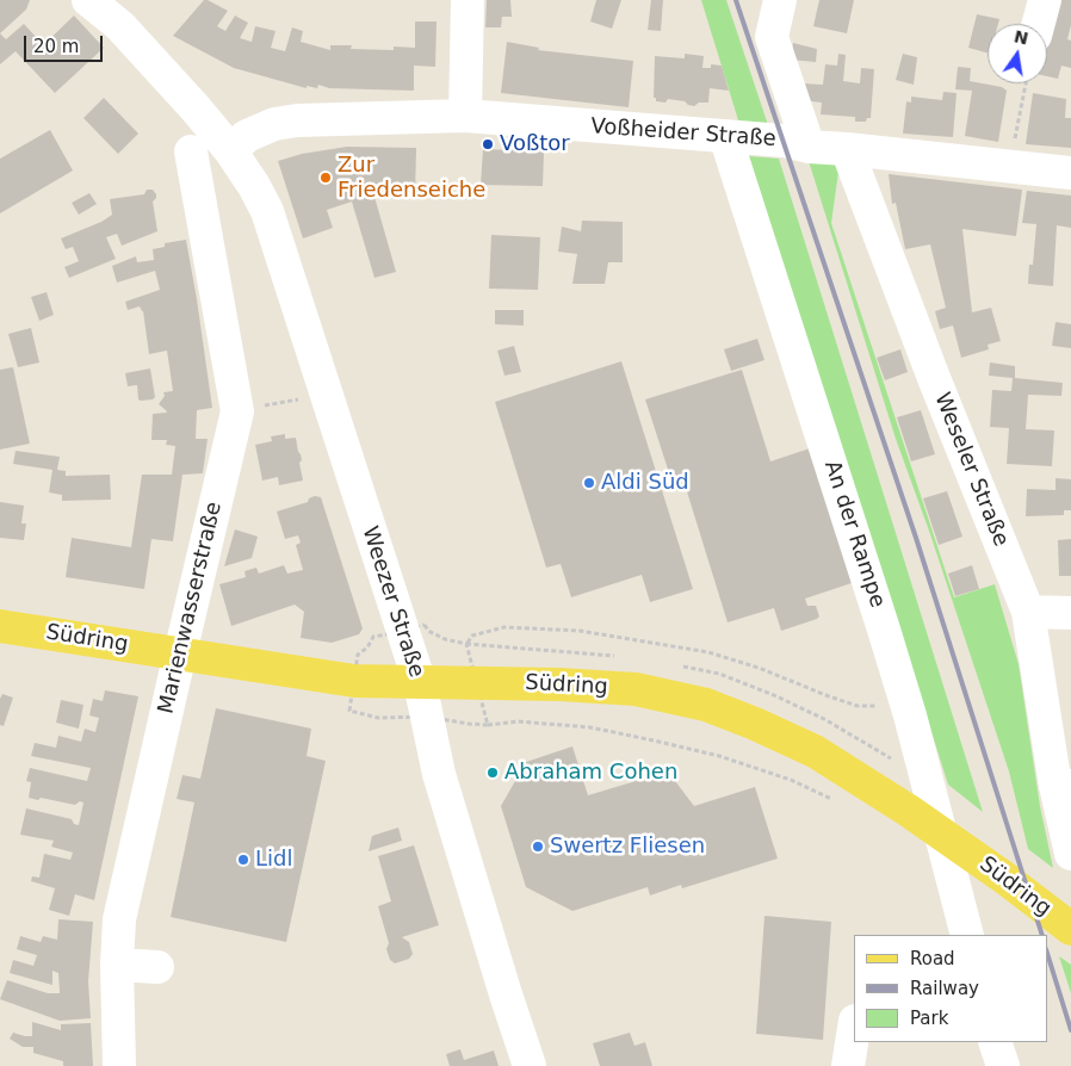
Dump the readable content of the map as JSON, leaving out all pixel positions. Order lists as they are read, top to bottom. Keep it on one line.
{"streets":{"main road":["Südring"],"street":["Voßheider Straße","Weseler Straße","An der Rampe","Weezer Straße","Marienwasserstraße"]},"crossings":[["Voßheider Straße","Weseler Straße"],["Voßheider Straße","An der Rampe"],["Voßheider Straße","Weezer Straße"],["Weezer Straße","Südring"],["Marienwasserstraße","Südring"]],"places":["Voßtor","Zur Friedenseiche","Aldi Süd","Abraham Cohen","Swertz Fliesen","Lidl"],"legend":["Road","Railway","Park"],"scale_bar":"20 m","north":"top"}
